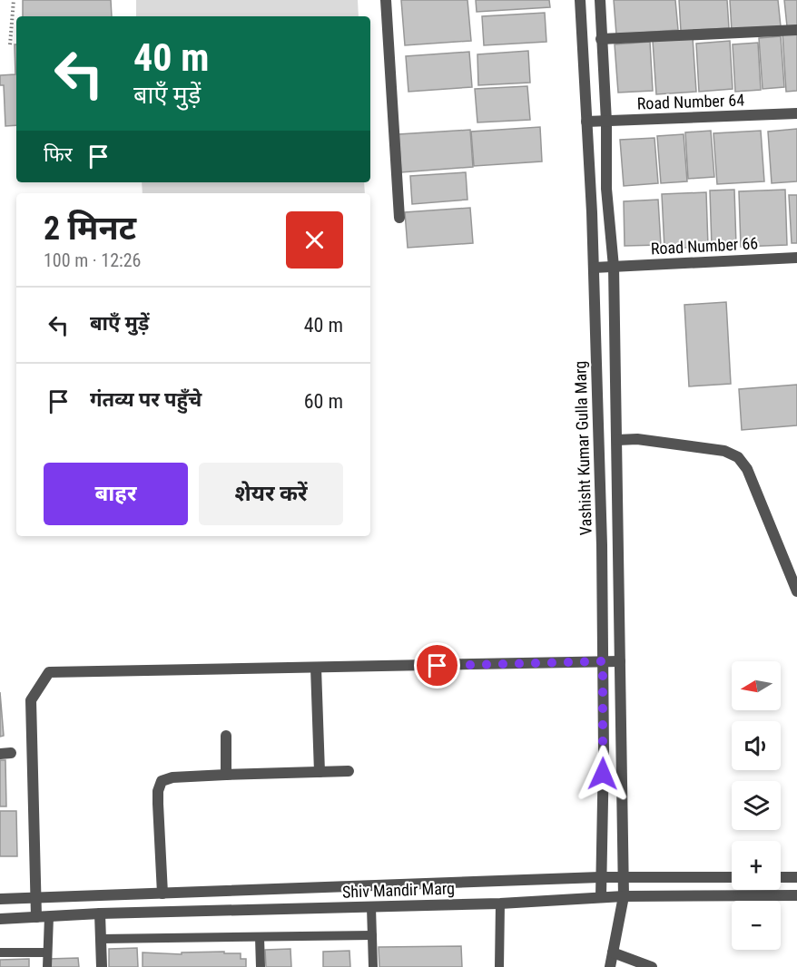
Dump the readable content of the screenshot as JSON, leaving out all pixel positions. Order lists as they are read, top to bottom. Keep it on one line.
{"streets":{"street":["Road Number 64","Road Number 66","Vashisht Kumar Gulla Marg","Shiv Mandir Marg"]},"crossings":[["Road Number 64","Vashisht Kumar Gulla Marg"],["Road Number 66","Vashisht Kumar Gulla Marg"],["Vashisht Kumar Gulla Marg","Shiv Mandir Marg"]],"north":"left","page":{"turn":["40 m","बाएँ मुड़ें"],"then":"फिर","heading":["2 मिनट","100 m · 12:26"],"list":[{"name":"बाएँ मुड़ें","value":"40 m"},{"name":"गंतव्य पर पहुँचे","value":"60 m"}],"buttons":["बाहर","शेयर करें"],"map_buttons":["+","−"]}}
